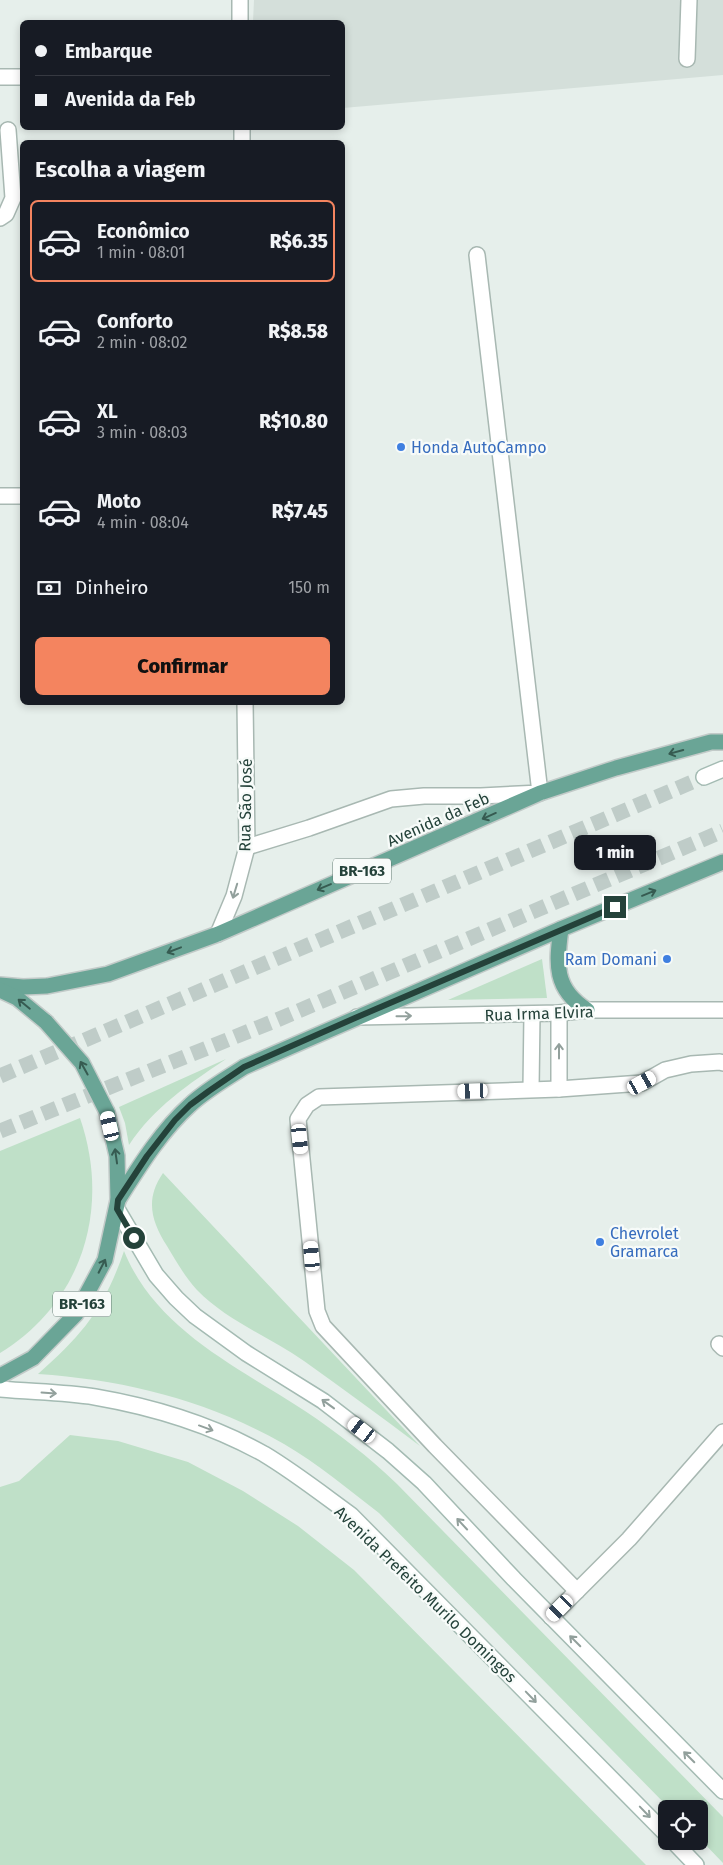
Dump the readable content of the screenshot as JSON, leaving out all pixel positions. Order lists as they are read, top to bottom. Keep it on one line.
{"streets":{"main road":["Rua São José","Avenida da Feb","BR-163","Rua Irma Elvira","Avenida Prefeito Murilo Domingos"]},"crossings":[["Rua São José","Avenida da Feb"],["BR-163","Rua Irma Elvira"]],"one_way":["Rua São José"],"places":["Honda AutoCampo","Ram Domani","Chevrolet Gramarca"],"page":{"banner":["Embarque","Avenida da Feb"],"heading":"Escolha a viagem","list":[{"name":"Econômico","note":"1 min · 08:01","value":"R$6.35"},{"name":"Conforto","note":"2 min · 08:02","value":"R$8.58"},{"name":"XL","note":"3 min · 08:03","value":"R$10.80"},{"name":"Moto","note":"4 min · 08:04","value":"R$7.45"}],"pay":["Dinheiro","150 m"],"buttons":"Confirmar","bubble":"1 min"}}
